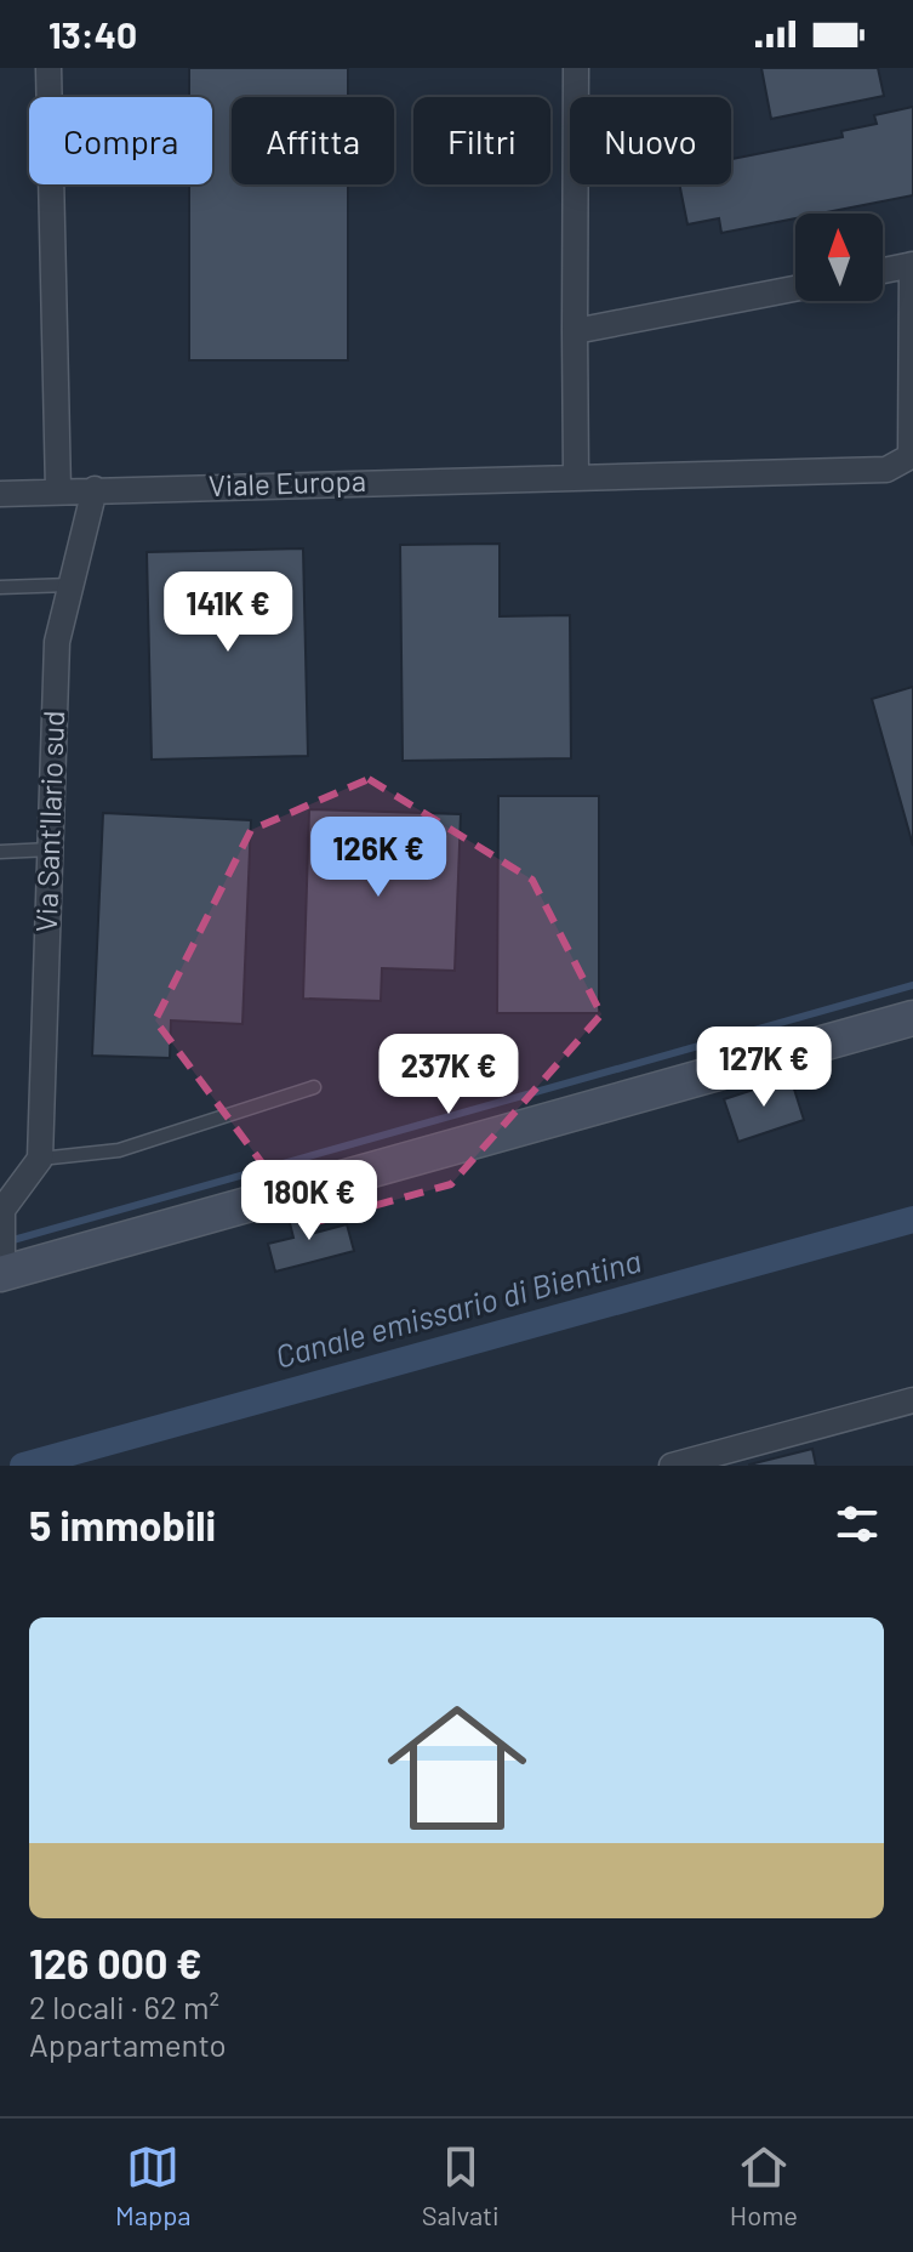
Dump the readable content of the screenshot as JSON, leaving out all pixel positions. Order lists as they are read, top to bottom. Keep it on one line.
{"streets":{"street":["Viale Europa","Via Sant'Ilario sud"]},"crossings":[["Viale Europa","Via Sant'Ilario sud"]],"water":["Canale emissario di Bientina"],"north":"top","page":{"status":"13:40","chip":["Compra","Affitta","Filtri","Nuovo"],"price":["141K €","126K €","127K €","237K €","180K €"],"heading":"5 immobili","list":[{"name":"126 000 €","note":"2 locali · 62 m² · Appartamento"}],"tabs":["Mappa","Salvati","Home"]}}
